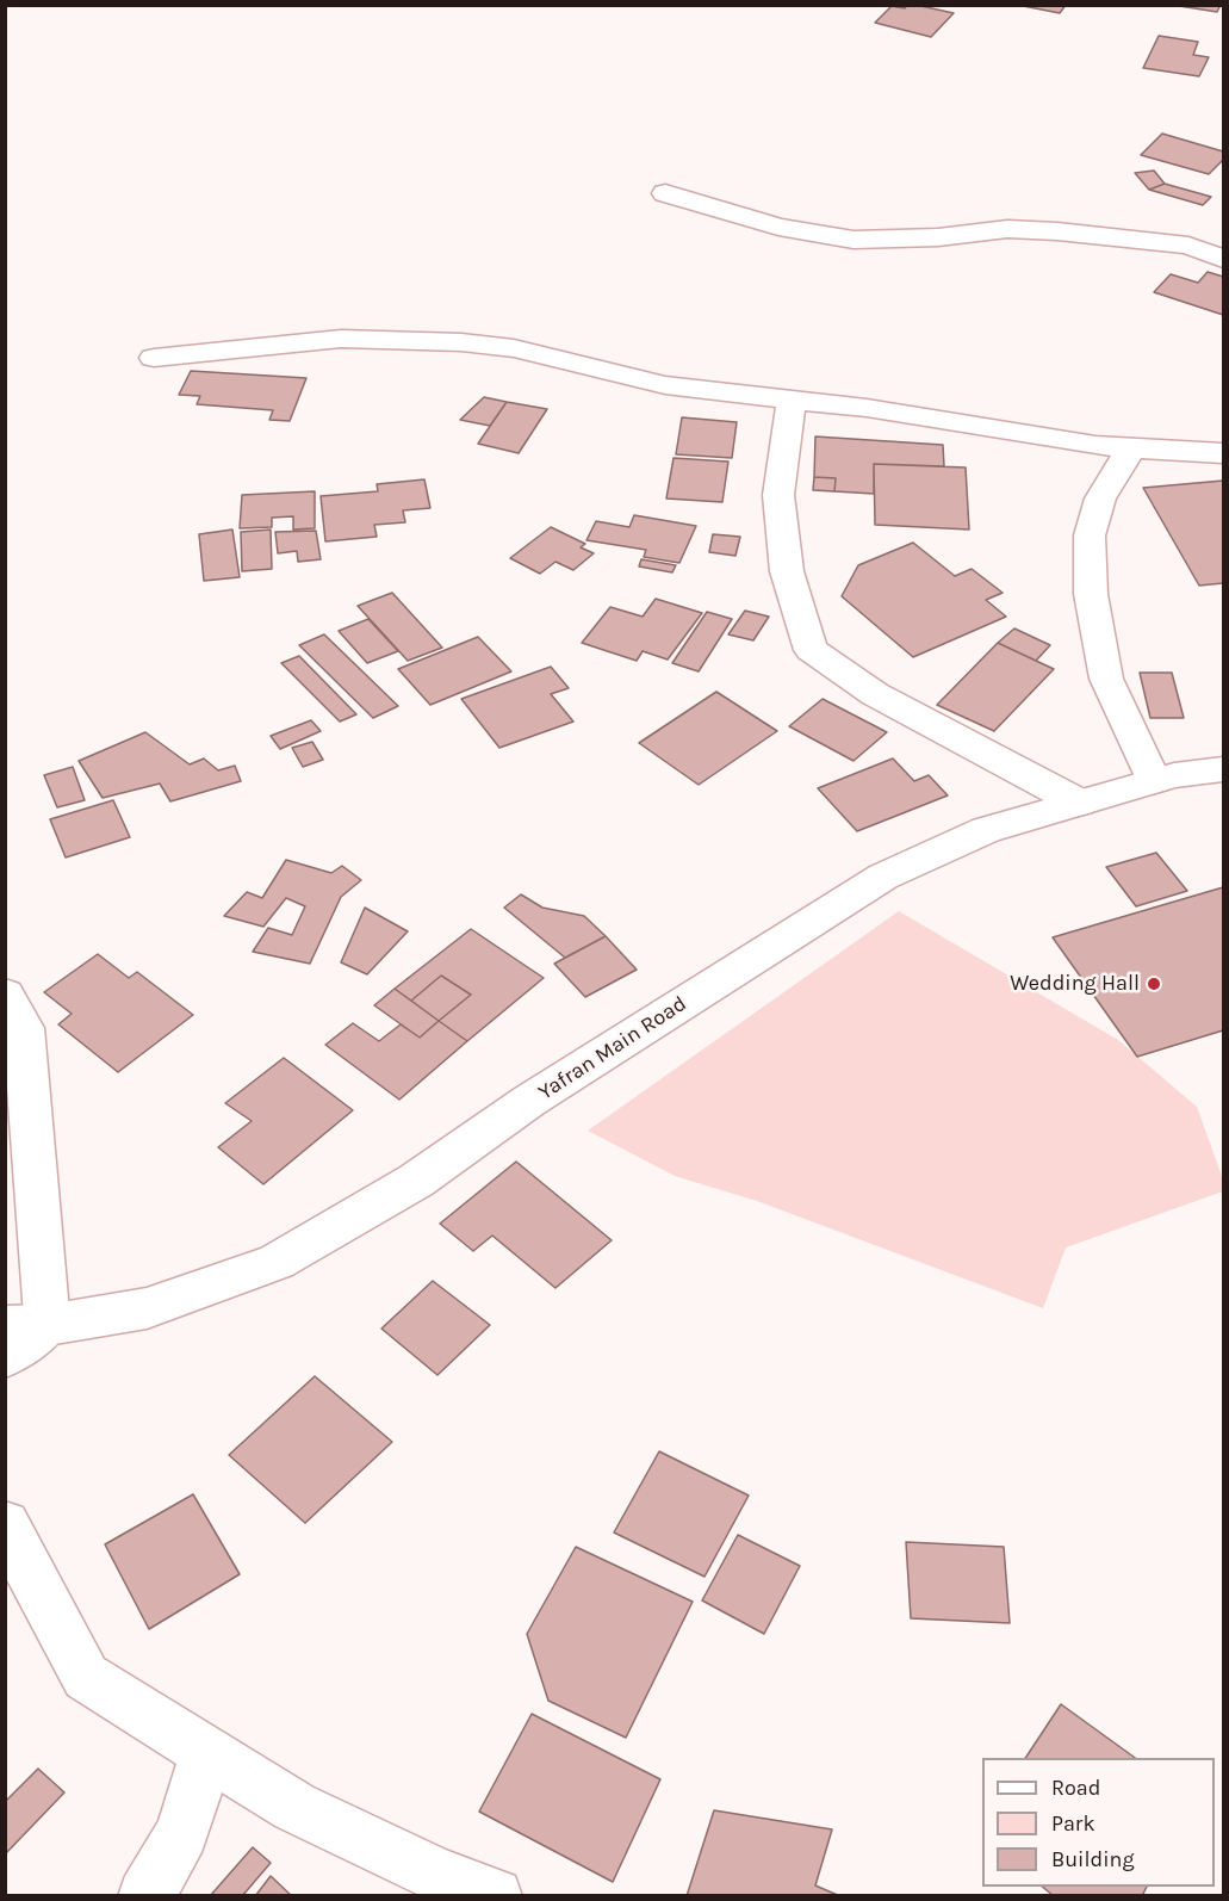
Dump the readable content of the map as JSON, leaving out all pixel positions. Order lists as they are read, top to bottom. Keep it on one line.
{"streets":{"street":["Yafran Main Road"]},"places":["Wedding Hall"],"legend":["Road","Park","Building"]}
